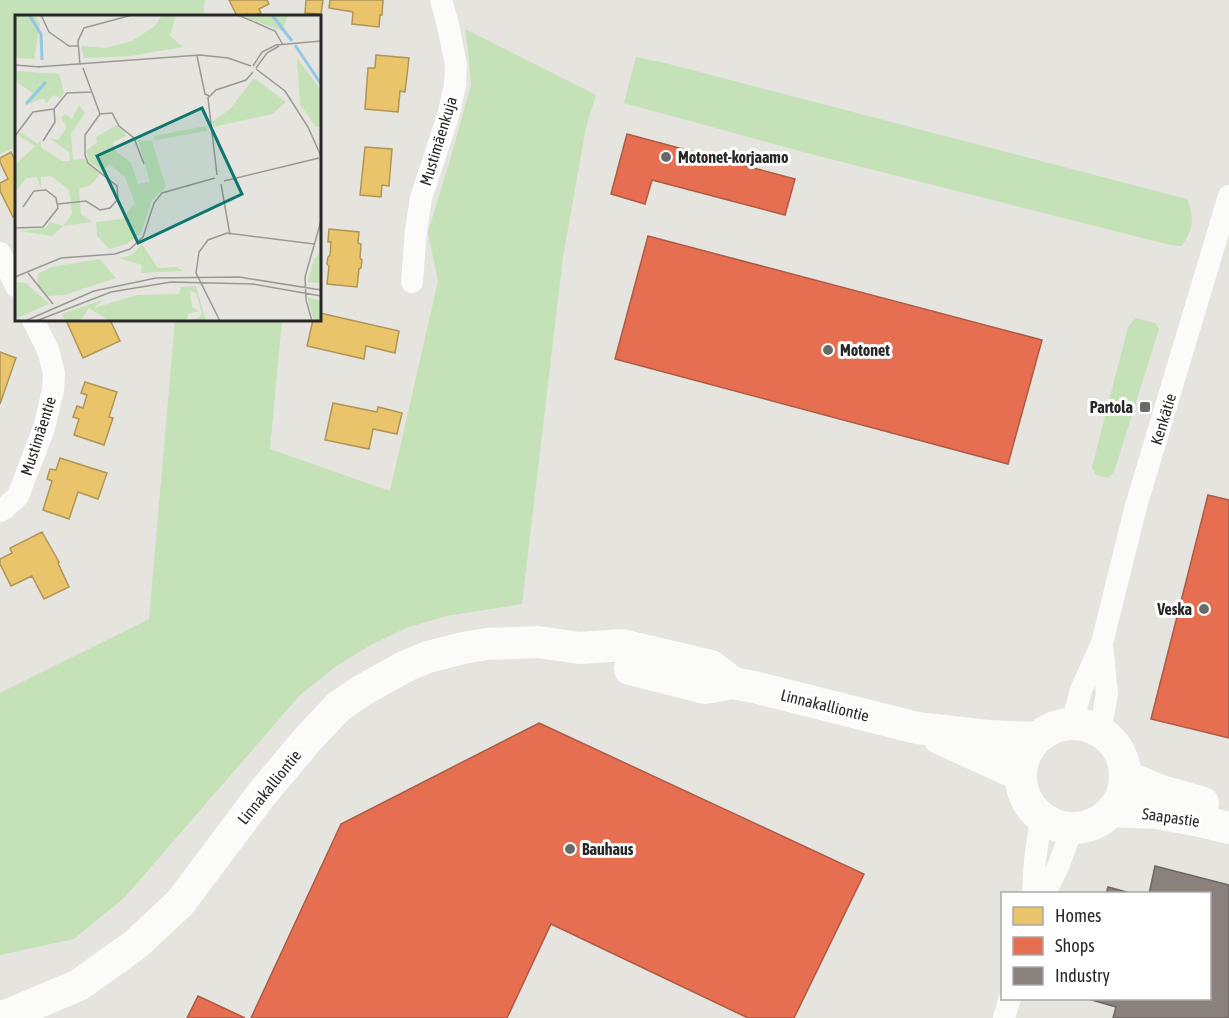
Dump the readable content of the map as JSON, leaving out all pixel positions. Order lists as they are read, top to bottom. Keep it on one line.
{"streets":{"main road":["Linnakalliontie","Saapastie"],"street":["Mustimäenkuja","Kenkätie","Mustimäentie"]},"crossings":[["Kenkätie","Linnakalliontie"],["Kenkätie","Saapastie"],["Linnakalliontie","Saapastie"]],"places":{"other":["Motonet-korjaamo","Motonet","Veska","Bauhaus"],"transit":["Partola"]},"legend":["Homes","Shops","Industry"]}
